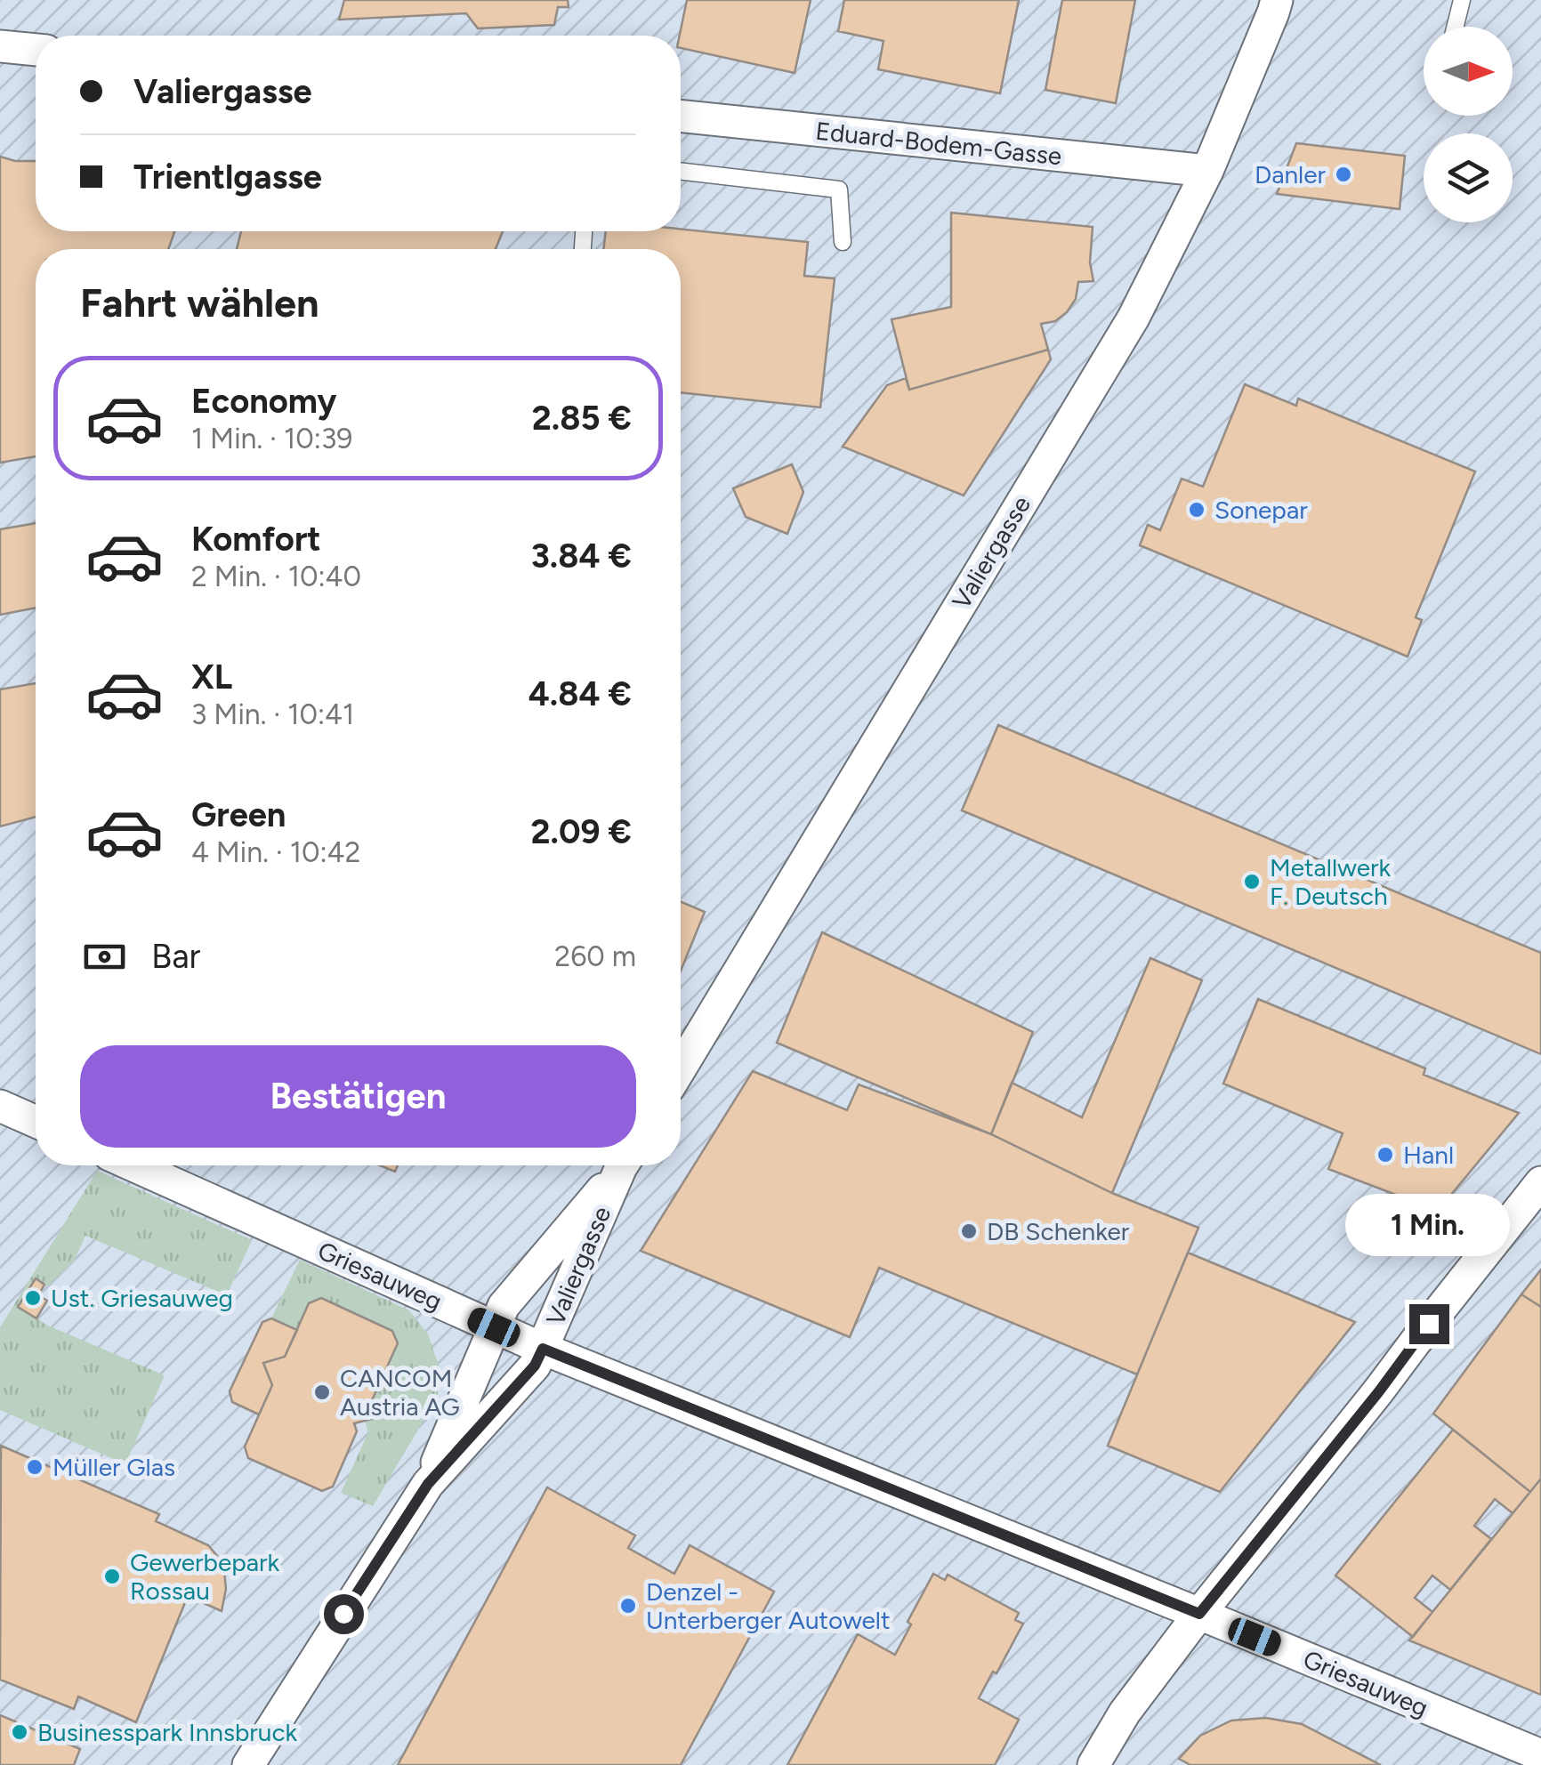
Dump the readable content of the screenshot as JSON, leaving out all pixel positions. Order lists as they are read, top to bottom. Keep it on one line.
{"streets":{"street":["Eduard-Bodem-Gasse","Valiergasse","Griesauweg"]},"crossings":[["Eduard-Bodem-Gasse","Valiergasse"],["Valiergasse","Griesauweg"]],"places":["Danler","Sonepar","Metallwerk F. Deutsch","Hanl","DB Schenker","Ust. Griesauweg","CANCOM Austria AG","Müller Glas","Gewerbepark Rossau","Denzel - Unterberger Autowelt","Businesspark Innsbruck"],"north":"right","page":{"banner":["Valiergasse","Trientlgasse"],"heading":"Fahrt wählen","list":[{"name":"Economy","note":"1 Min. · 10:39","value":"2.85 €"},{"name":"Komfort","note":"2 Min. · 10:40","value":"3.84 €"},{"name":"XL","note":"3 Min. · 10:41","value":"4.84 €"},{"name":"Green","note":"4 Min. · 10:42","value":"2.09 €"}],"pay":["Bar","260 m"],"buttons":"Bestätigen","bubble":"1 Min."}}
